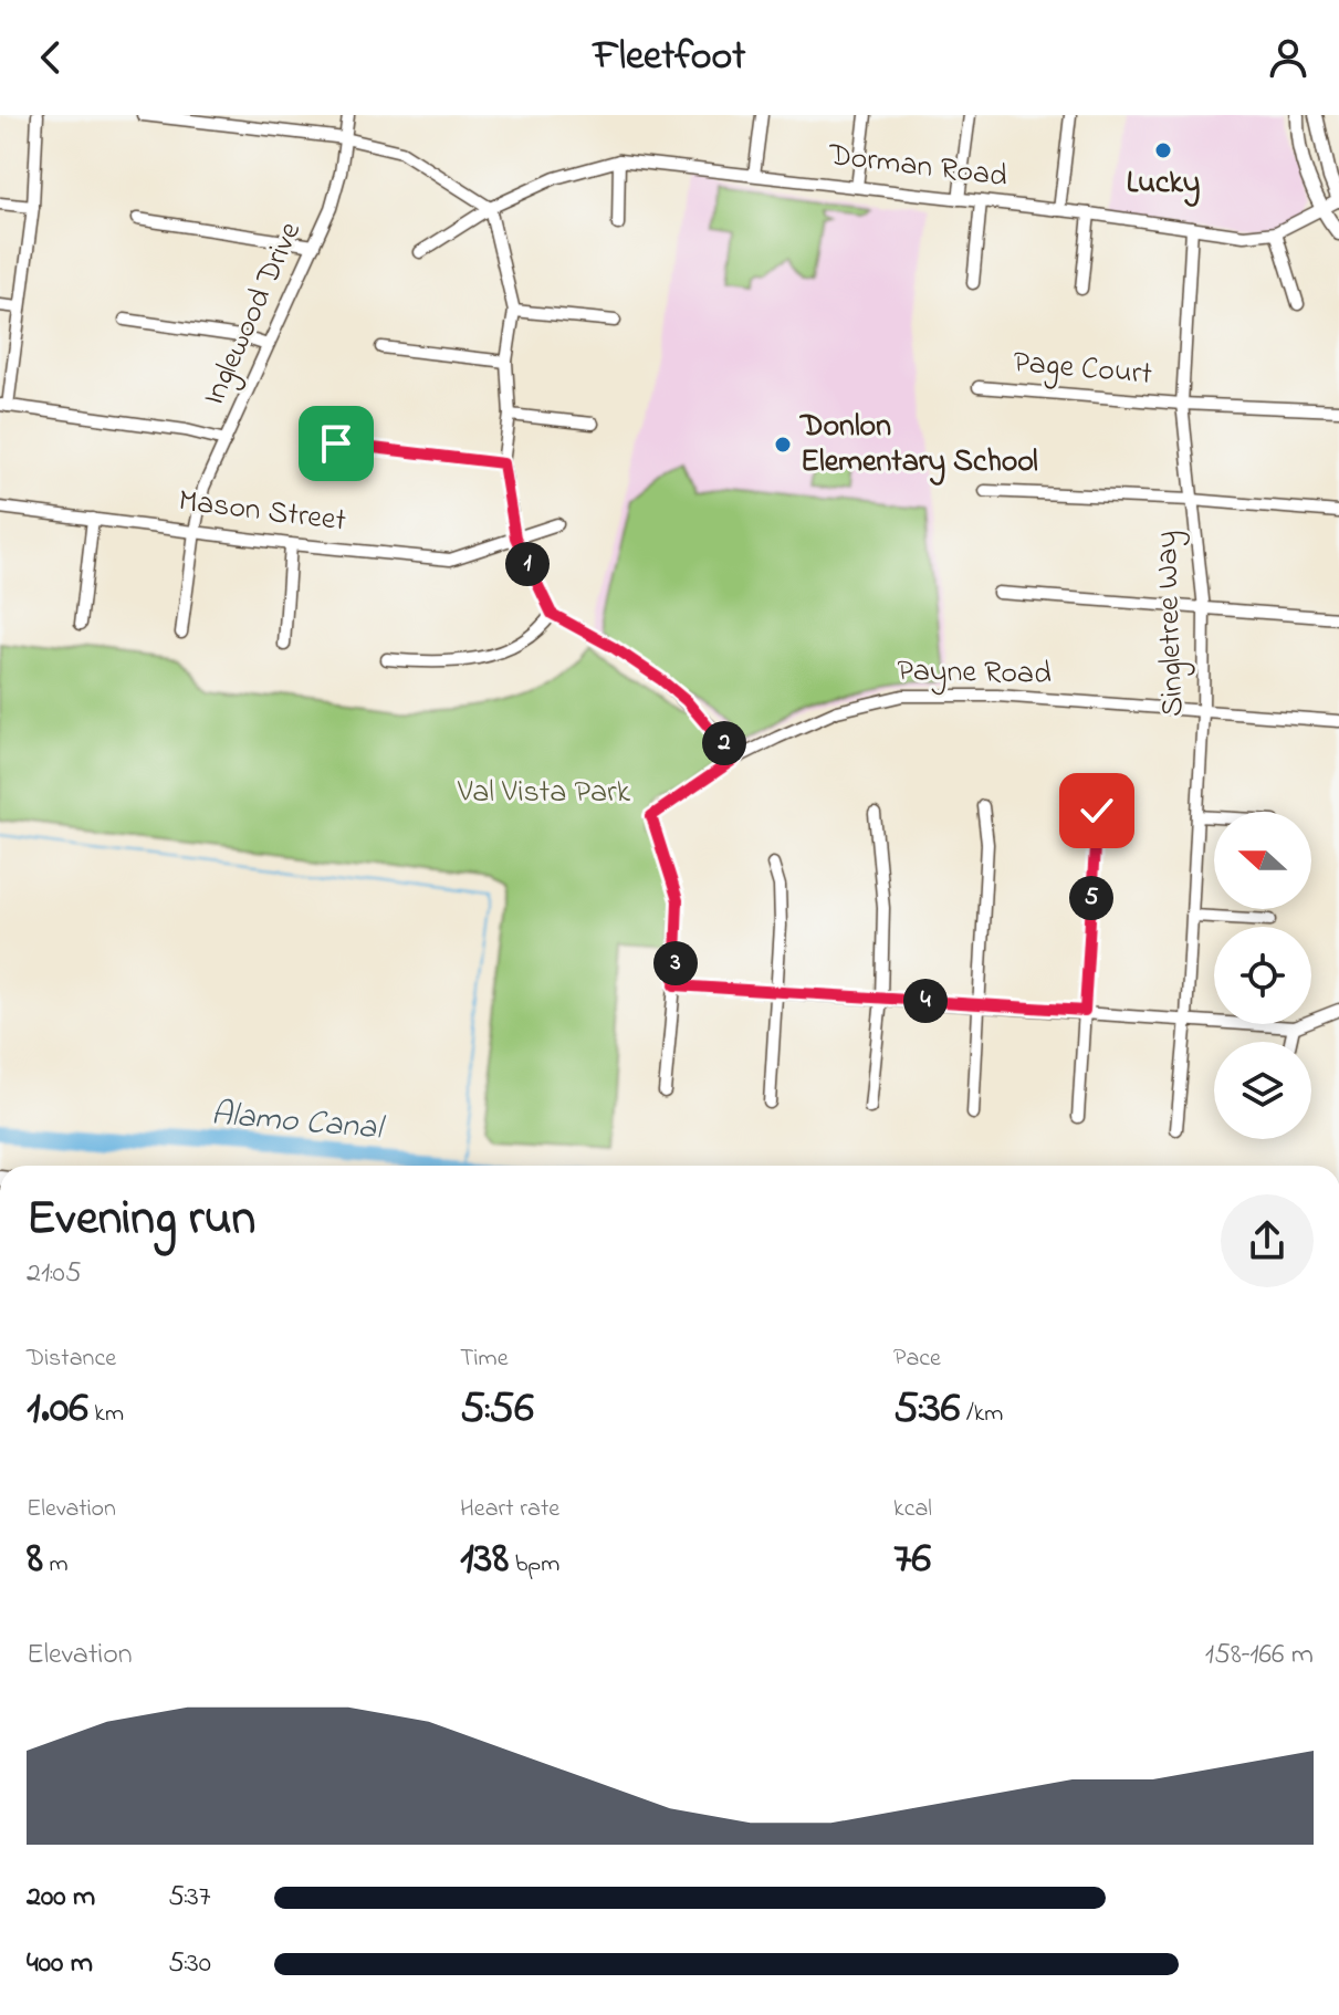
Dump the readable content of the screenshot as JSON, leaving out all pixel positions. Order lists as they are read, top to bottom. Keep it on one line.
{"streets":{"street":["Dorman Road","Inglewood Drive","Page Court","Mason Street","Singletree Way","Payne Road"]},"crossings":[["Dorman Road","Singletree Way"],["Inglewood Drive","Mason Street"],["Page Court","Singletree Way"],["Singletree Way","Payne Road"]],"water":["Alamo Canal"],"parks":["Val Vista Park"],"places":["Lucky","Donlon Elementary School"],"north":"left","page":{"header":"Fleetfoot","pins":["1","2","5","3","4"],"heading":["Evening run","21:05"],"stats":[["Distance","1.06 km"],["Time","5:56"],["Pace","5:36 /km"],["Elevation","8 m"],["Heart rate","138 bpm"],["kcal","76"]],"chart":["Elevation","158–166 m"],"list":[{"name":"200 m","note":"5:37"},{"name":"400 m","note":"5:30"}]}}
